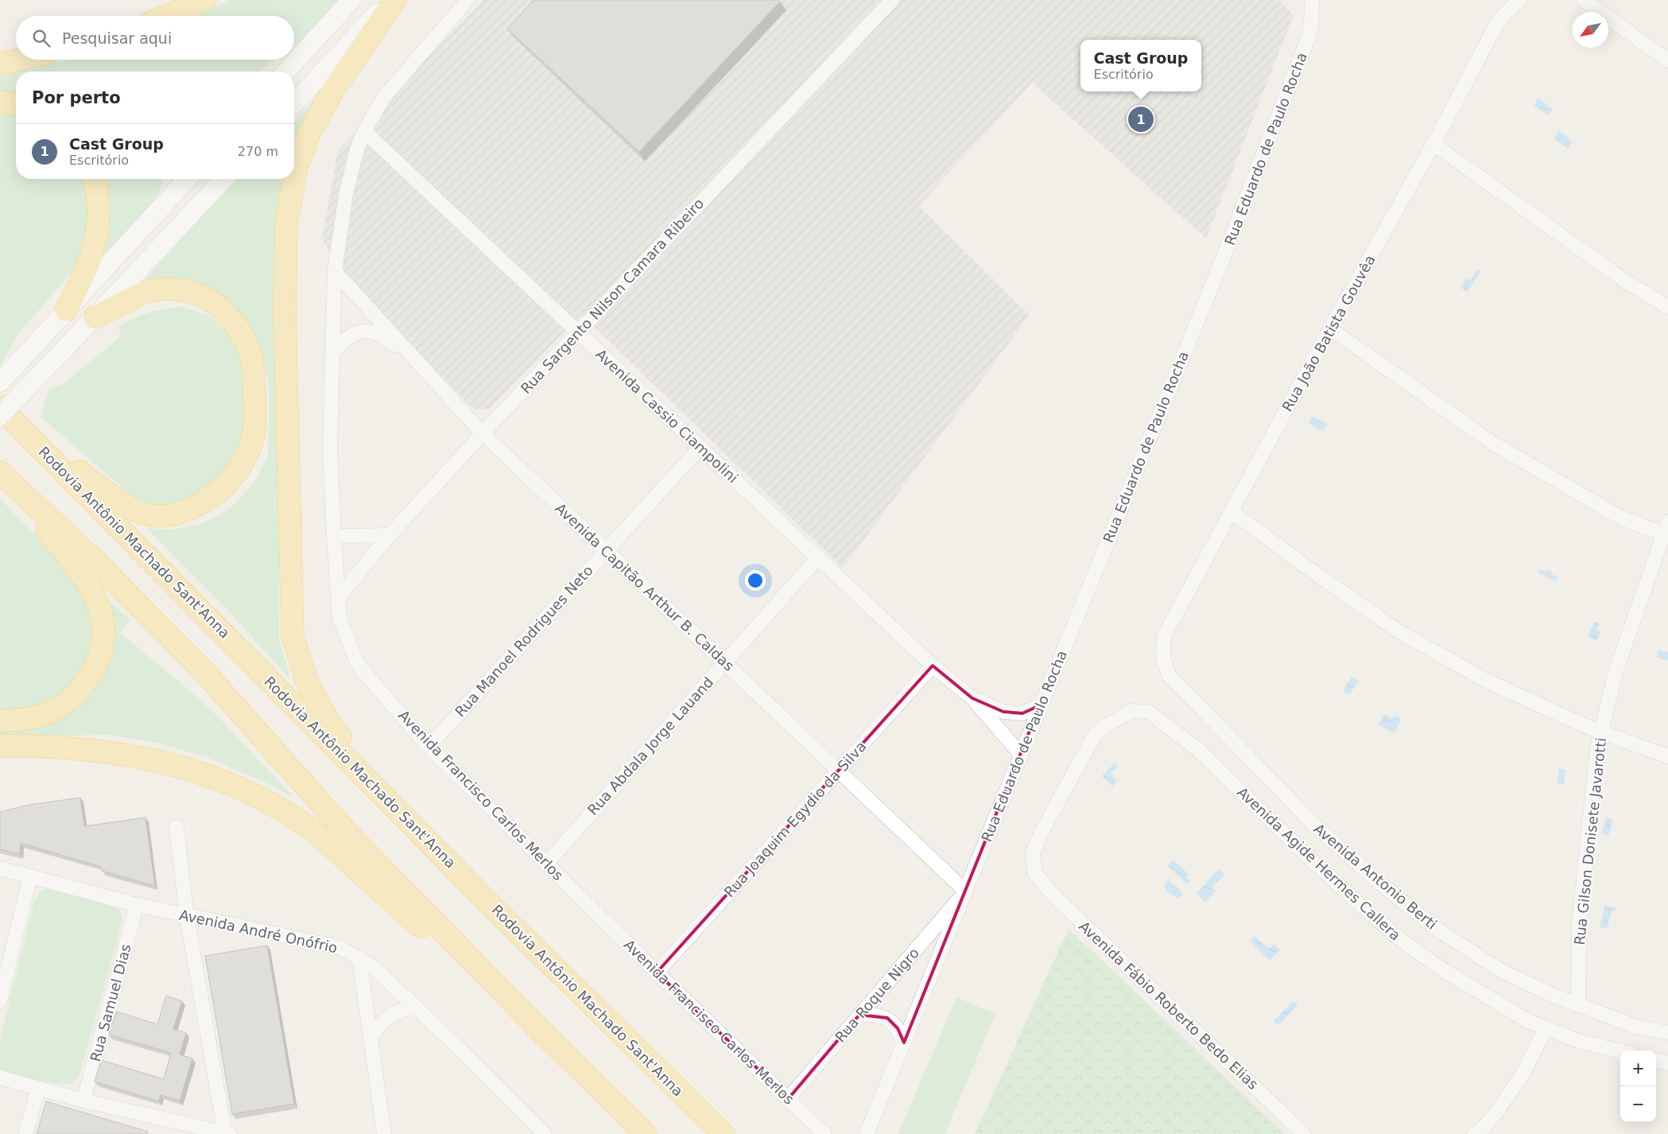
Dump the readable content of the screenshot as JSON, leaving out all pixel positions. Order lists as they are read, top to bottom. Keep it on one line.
{"streets":{"highway":["Rodovia Antônio Machado Sant'Anna"],"street":["Rua Eduardo de Paulo Rocha","Rua Sargento Nilson Camara Ribeiro","Rua João Batista Gouvêa","Avenida Cassio Ciampolini","Avenida Capitão Arthur B. Caldas","Rua Manoel Rodrigues Neto","Rua Abdala Jorge Lauand","Avenida Francisco Carlos Merlos","Rua Joaquim Egydio da Silva","Rua Gilson Donisete Javarotti","Avenida Agide Hermes Callera","Avenida Antonio Berti","Avenida André Onófrio","Rua Roque Nigro","Rua Samuel Dias","Avenida Fábio Roberto Bedo Elias"]},"crossings":[["Rua Eduardo de Paulo Rocha","Avenida Capitão Arthur B. Caldas"],["Rua Eduardo de Paulo Rocha","Rua Roque Nigro"],["Rua Sargento Nilson Camara Ribeiro","Avenida Cassio Ciampolini"],["Rua Sargento Nilson Camara Ribeiro","Avenida Capitão Arthur B. Caldas"],["Rua Sargento Nilson Camara Ribeiro","Avenida Francisco Carlos Merlos"],["Rua João Batista Gouvêa","Avenida Antonio Berti"],["Avenida Cassio Ciampolini","Rua Manoel Rodrigues Neto"],["Avenida Cassio Ciampolini","Rua Abdala Jorge Lauand"],["Avenida Cassio Ciampolini","Avenida Francisco Carlos Merlos"],["Avenida Cassio Ciampolini","Rua Joaquim Egydio da Silva"],["Avenida Capitão Arthur B. Caldas","Rua Manoel Rodrigues Neto"],["Avenida Capitão Arthur B. Caldas","Rua Abdala Jorge Lauand"],["Avenida Capitão Arthur B. Caldas","Avenida Francisco Carlos Merlos"],["Avenida Capitão Arthur B. Caldas","Rua Joaquim Egydio da Silva"],["Avenida Capitão Arthur B. Caldas","Rua Roque Nigro"],["Rua Manoel Rodrigues Neto","Avenida Francisco Carlos Merlos"],["Rua Abdala Jorge Lauand","Avenida Francisco Carlos Merlos"],["Avenida Francisco Carlos Merlos","Rua Joaquim Egydio da Silva"],["Avenida Francisco Carlos Merlos","Rua Roque Nigro"],["Rua Gilson Donisete Javarotti","Avenida Antonio Berti"],["Avenida Agide Hermes Callera","Avenida Fábio Roberto Bedo Elias"],["Avenida André Onófrio","Rua Samuel Dias"]],"north":"bottom left","page":{"search":"Pesquisar aqui","popup":["Cast Group","Escritório"],"heading":"Por perto","pins":"1","list":[{"mark":"1","name":"Cast Group","note":"Escritório","value":"270 m"}],"map_buttons":["+","−"]}}
